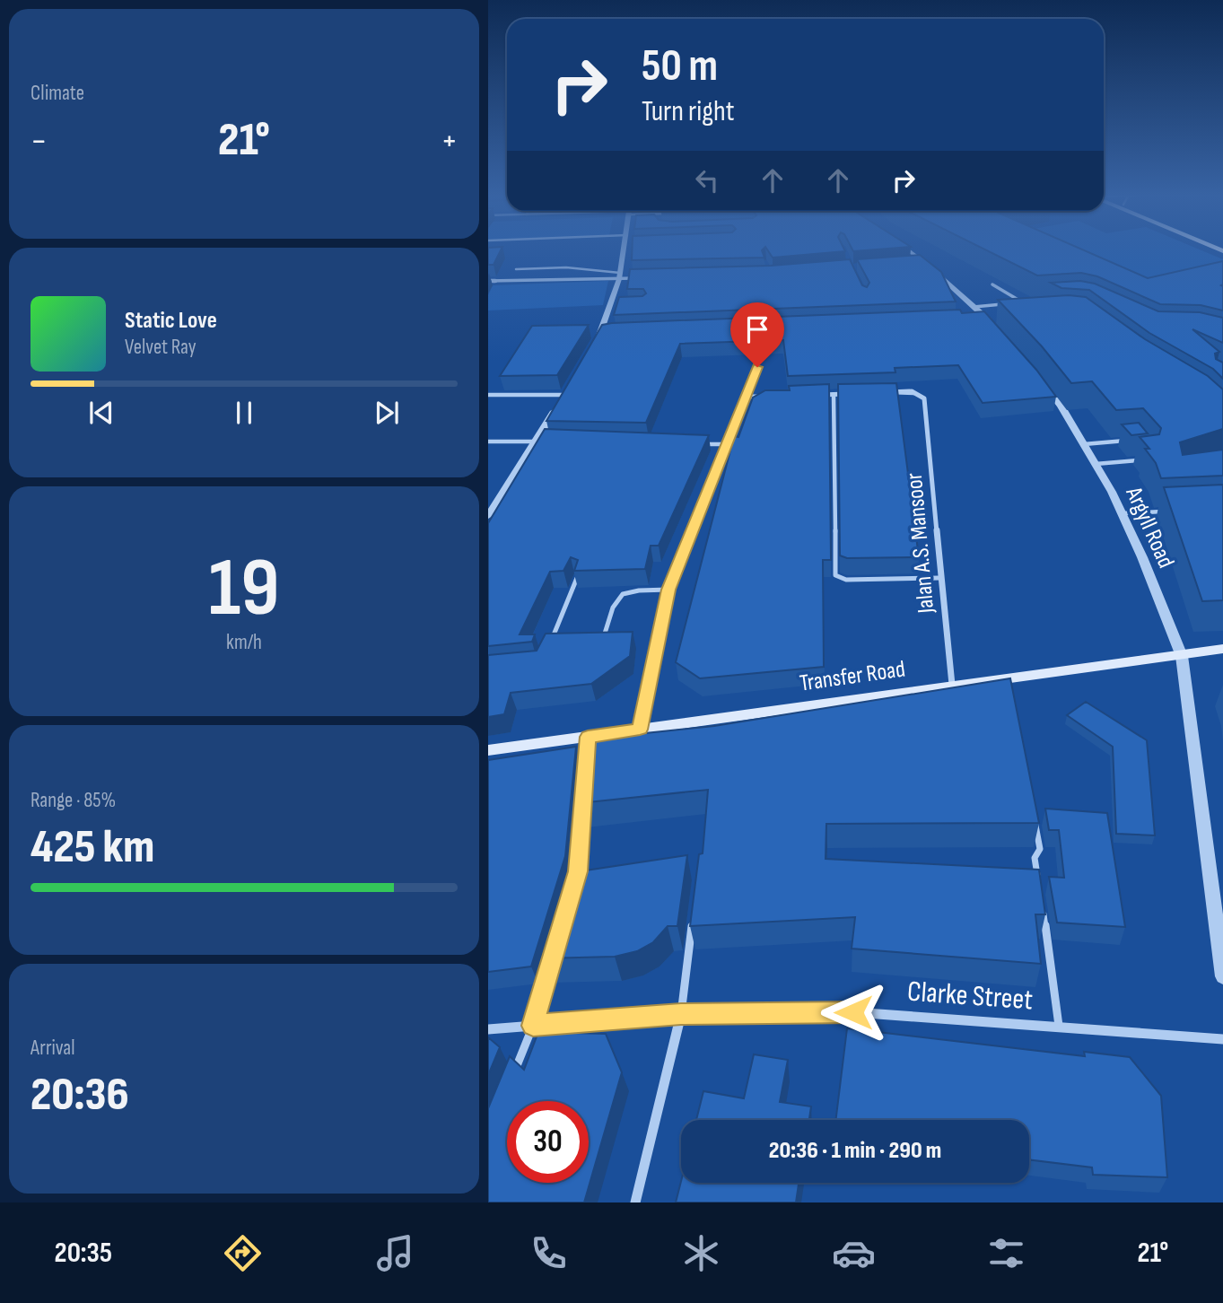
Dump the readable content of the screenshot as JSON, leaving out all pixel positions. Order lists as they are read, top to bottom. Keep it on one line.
{"streets":{"main road":["Transfer Road"],"street":["Argyll Road","Jalan A.S. Mansoor","Clarke Street"]},"crossings":[["Argyll Road","Transfer Road"],["Jalan A.S. Mansoor","Transfer Road"]],"page":{"tile":["Climate",["19","km/h"],["Range · 85%","425 km"],["Arrival","20:36"]],"turn":["50 m","Turn right"],"heat":["−","21°","+"],"song":["Static Love","Velvet Ray"],"limit":"30","trip":"20:36 · 1 min · 290 m","tabs":["20:35","21°"]}}
